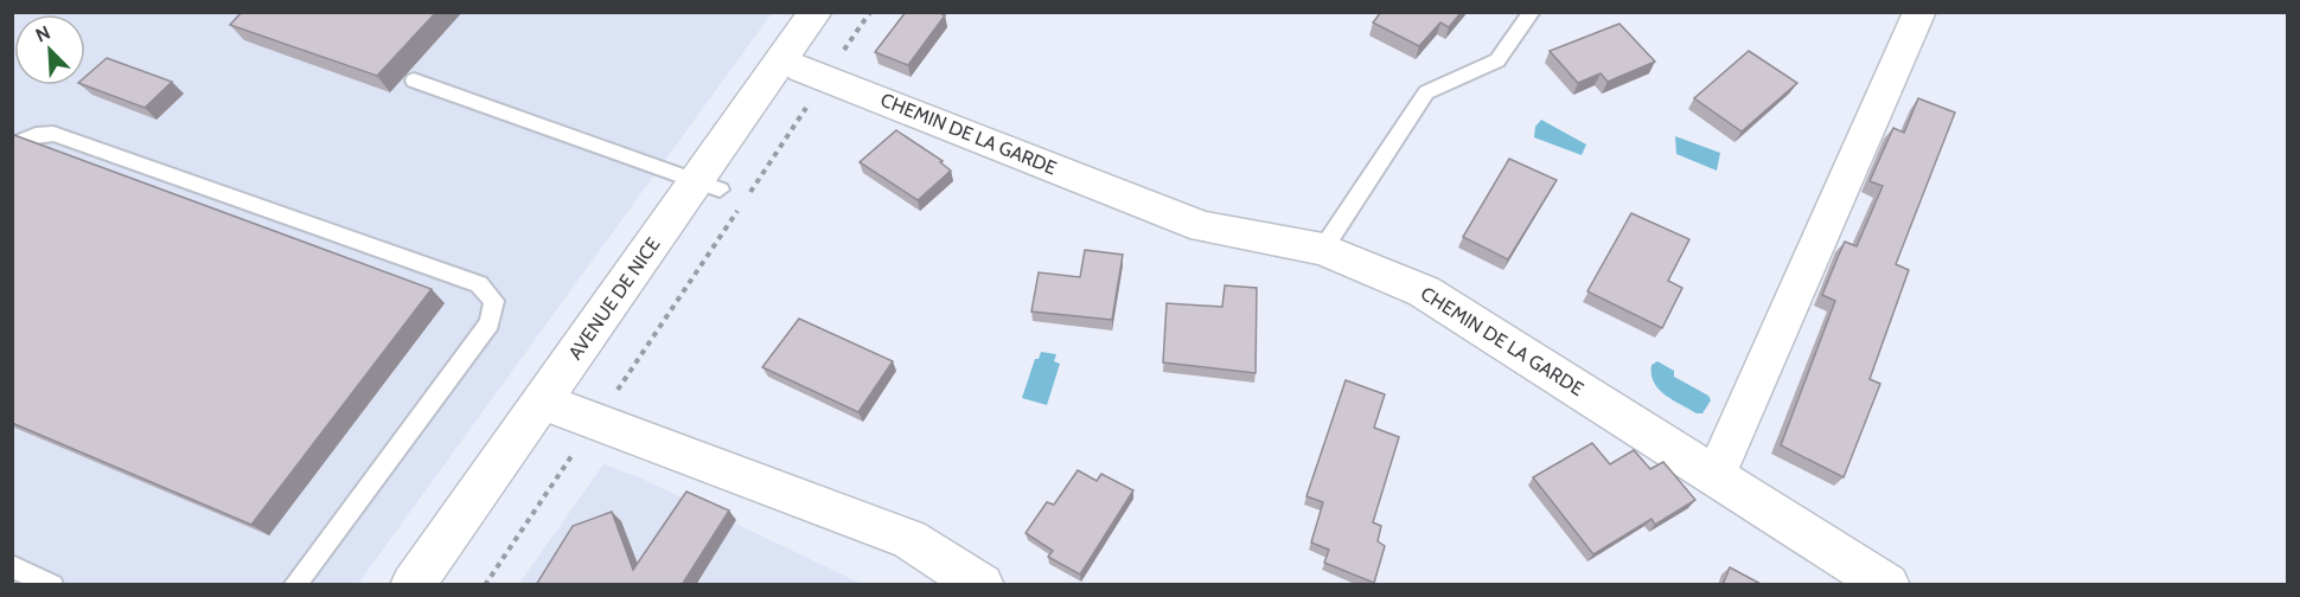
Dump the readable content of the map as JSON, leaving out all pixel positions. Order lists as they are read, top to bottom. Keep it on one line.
{"streets":{"street":["CHEMIN DE LA GARDE","AVENUE DE NICE"]},"crossings":[["CHEMIN DE LA GARDE","AVENUE DE NICE"]],"north":"top left"}
